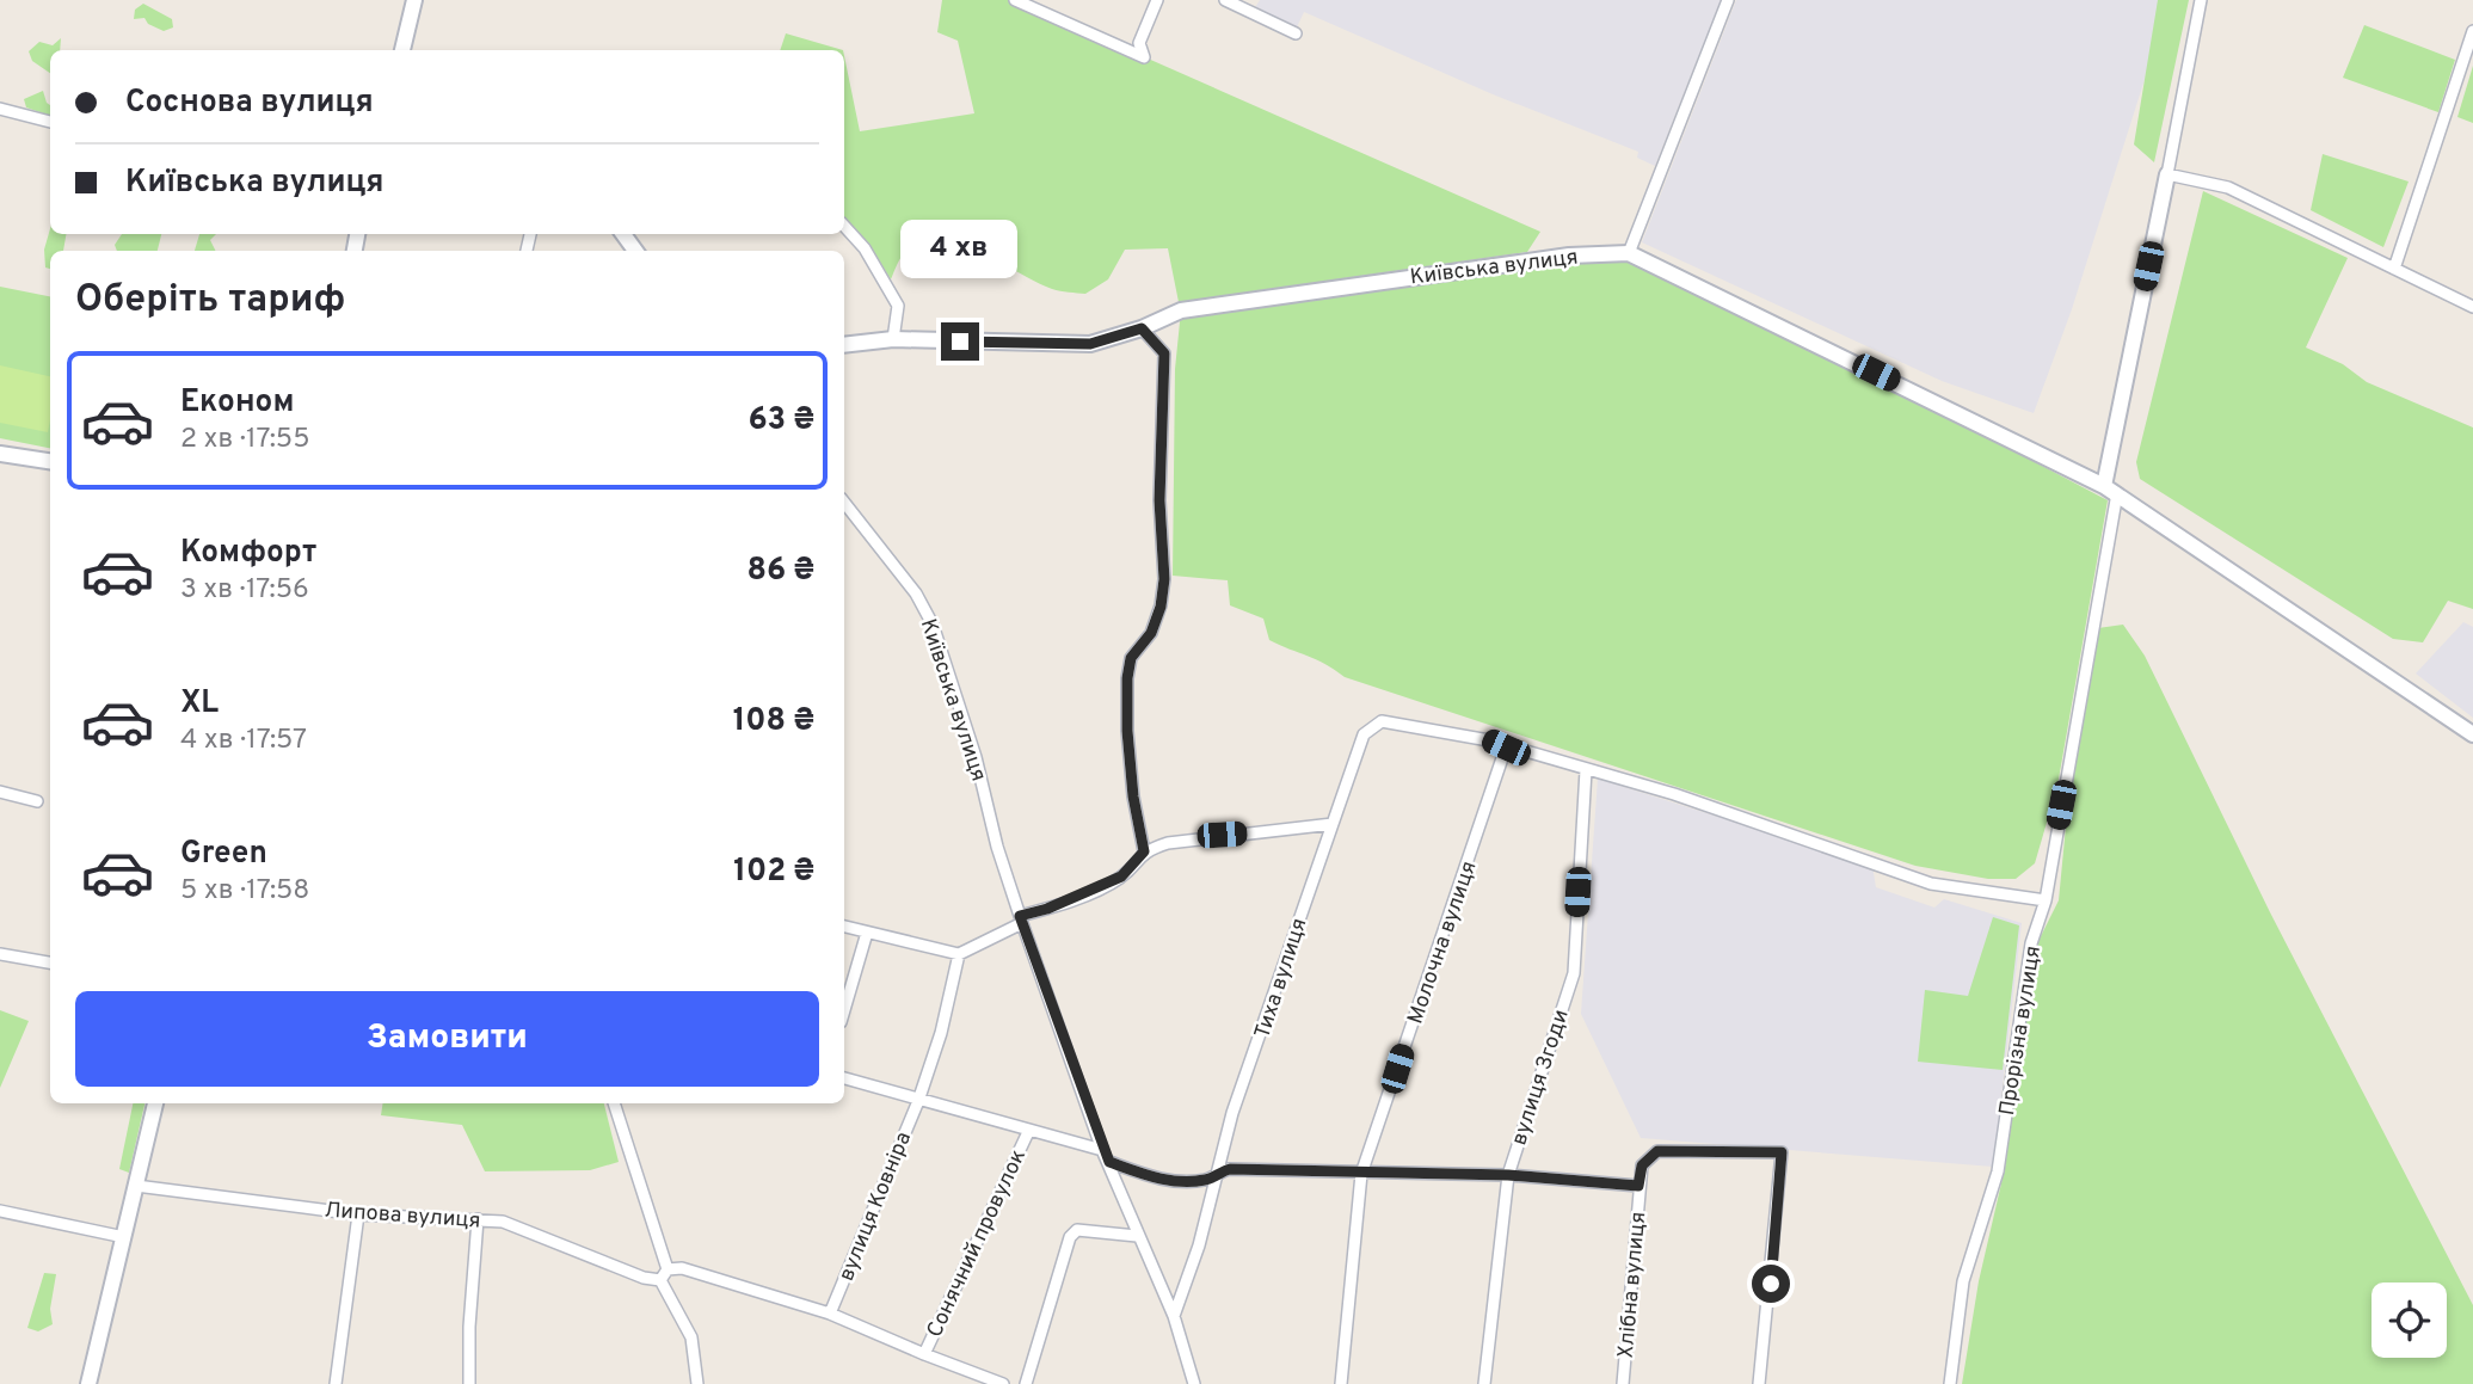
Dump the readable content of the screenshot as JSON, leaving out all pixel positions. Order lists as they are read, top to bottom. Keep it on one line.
{"streets":{"street":["Київська вулиця","Молочна вулиця","Тиха вулиця","Прорізна вулиця","вулиця Згоди","вулиця Ковніра","Липова вулиця","Сонячний провулок","Хлібна вулиця"]},"crossings":[["Київська вулиця","Тиха вулиця"],["Київська вулиця","Прорізна вулиця"],["Молочна вулиця","Тиха вулиця"],["Тиха вулиця","вулиця Згоди"]],"page":{"banner":["Соснова вулиця","Київська вулиця"],"bubble":"4 хв","heading":"Оберіть тариф","list":[{"name":"Економ","note":"2 хв · 17:55","value":"63 ₴"},{"name":"Комфорт","note":"3 хв · 17:56","value":"86 ₴"},{"name":"XL","note":"4 хв · 17:57","value":"108 ₴"},{"name":"Green","note":"5 хв · 17:58","value":"102 ₴"}],"buttons":"Замовити"}}
